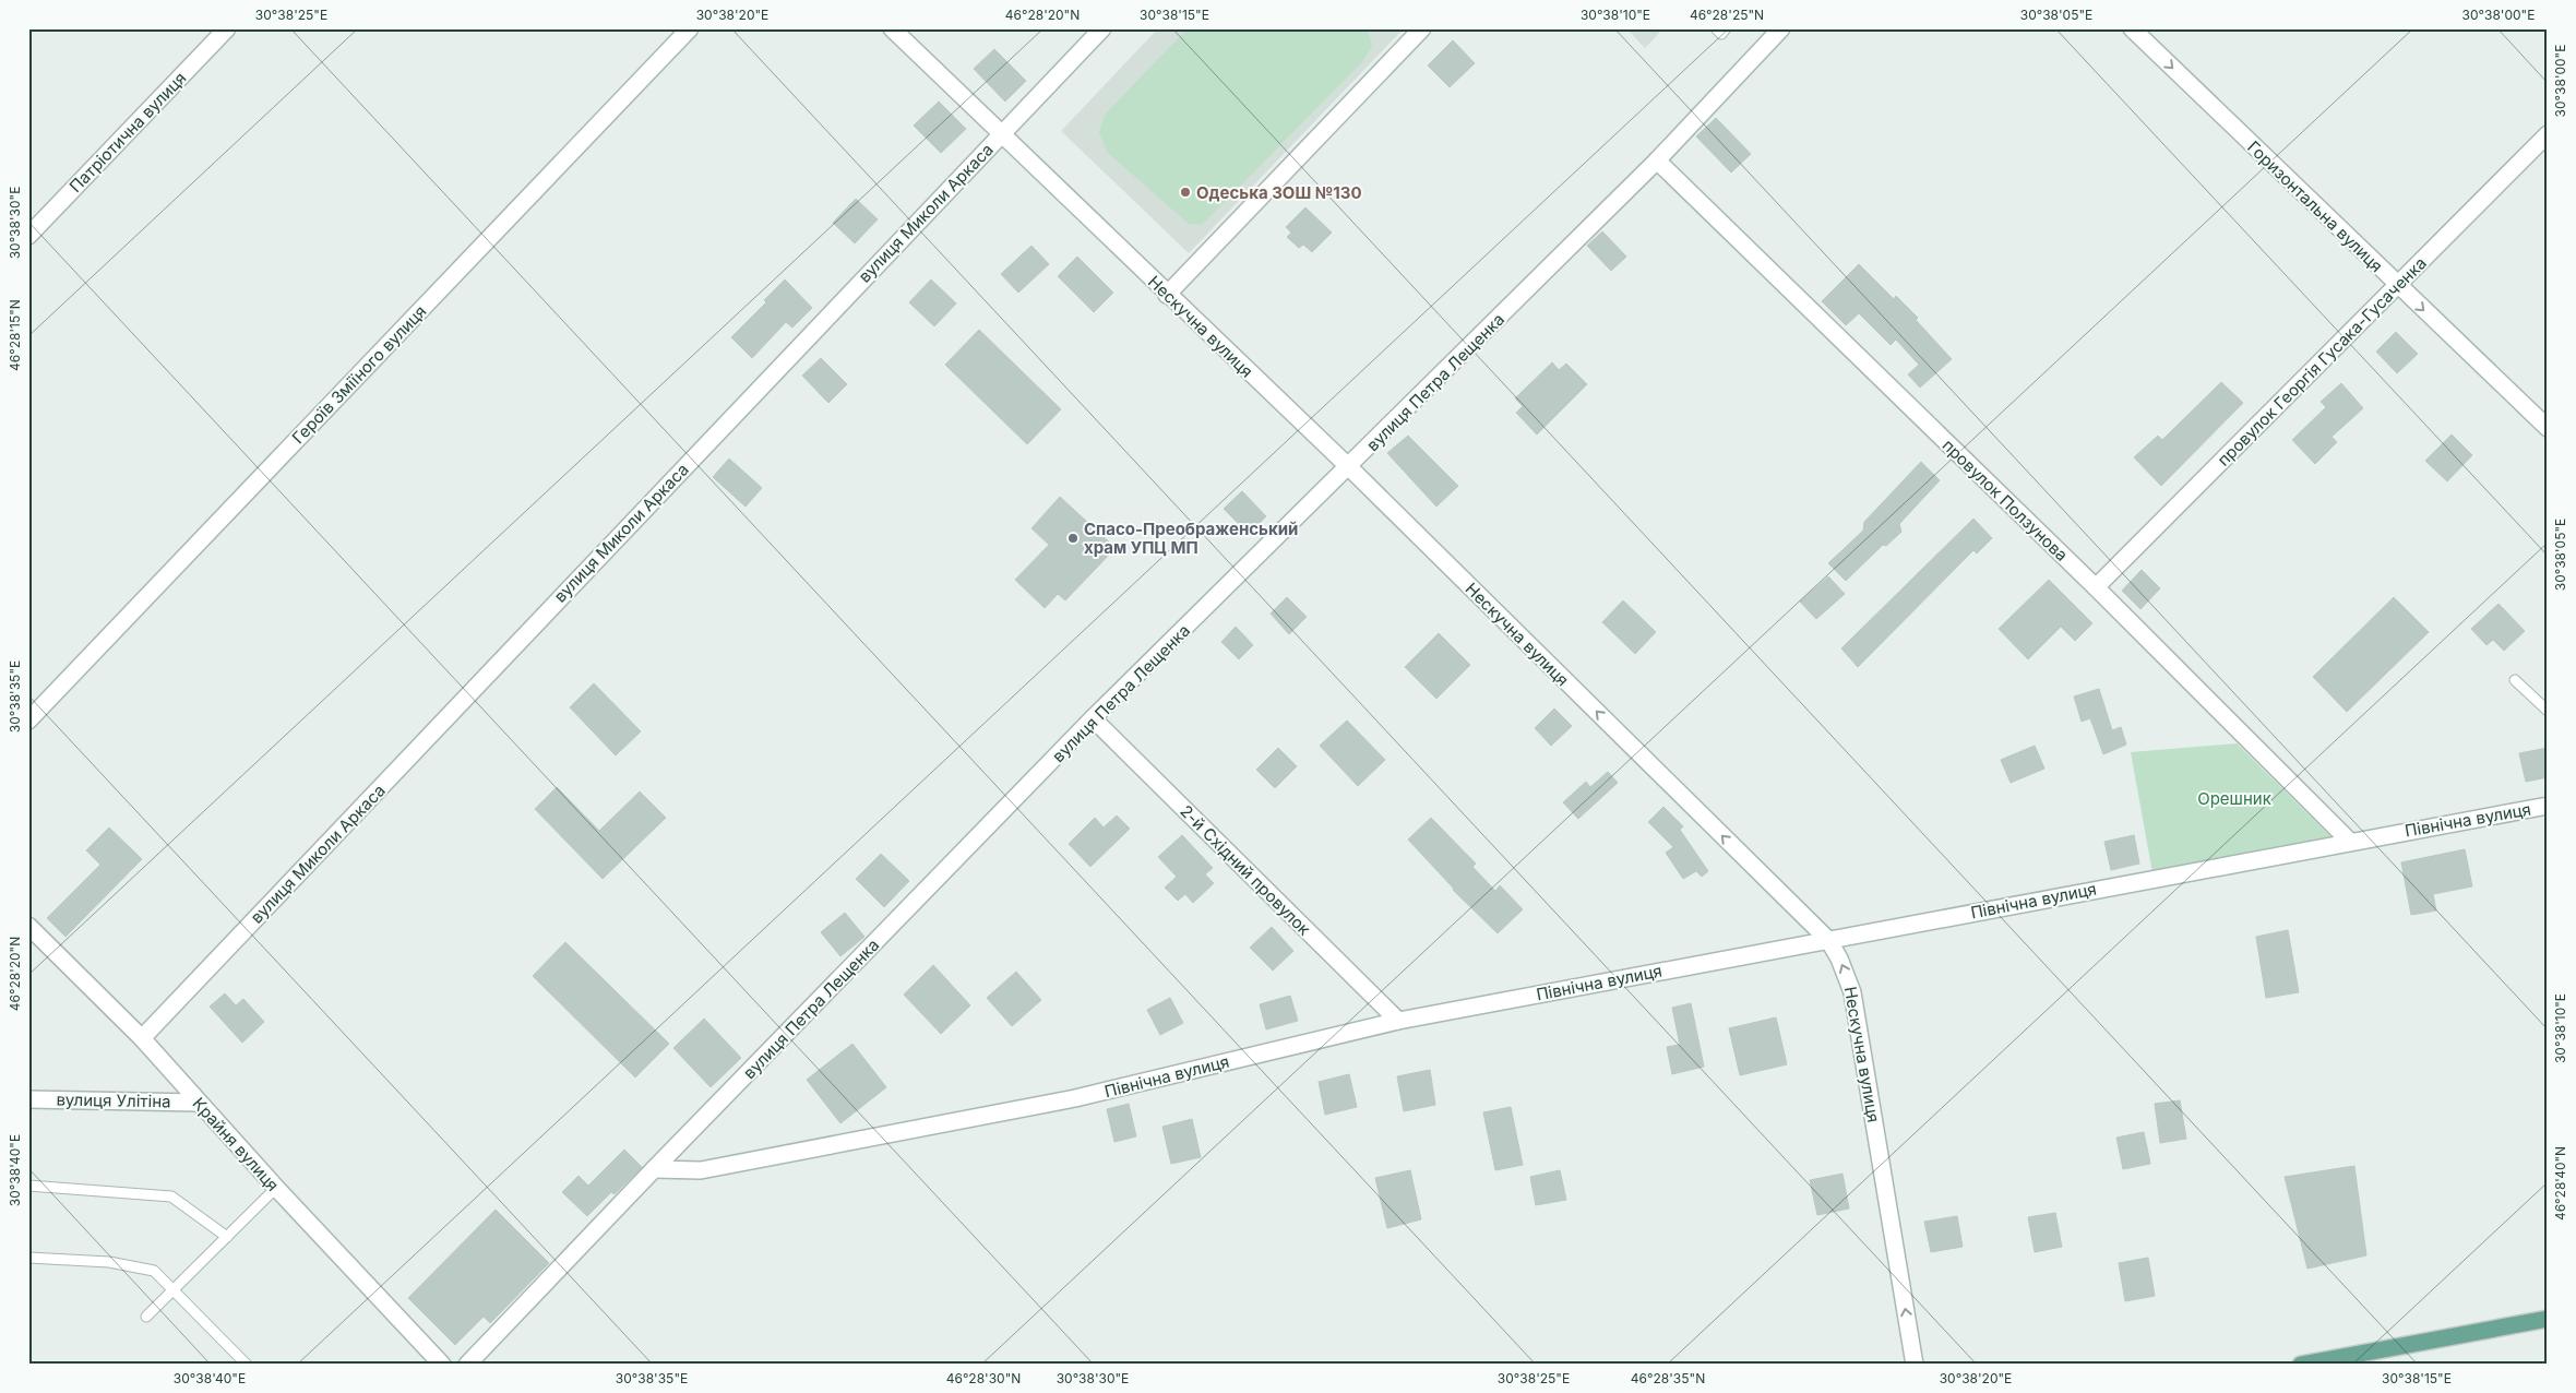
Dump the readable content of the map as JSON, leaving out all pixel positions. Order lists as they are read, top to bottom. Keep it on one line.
{"streets":{"street":["Патріотична вулиця","Горизонтальна вулиця","вулиця Миколи Аркаса","Нескучна вулиця","провулок Георгія Гусака-Гусаченка","Героїв Зміїного вулиця","вулиця Петра Лещенка","провулок Ползунова","Північна вулиця","2-й Східний провулок","вулиця Улітіна","Крайня вулиця"]},"crossings":[["Горизонтальна вулиця","провулок Георгія Гусака-Гусаченка"],["вулиця Миколи Аркаса","Нескучна вулиця"],["вулиця Миколи Аркаса","Крайня вулиця"],["Нескучна вулиця","вулиця Петра Лещенка"],["Нескучна вулиця","Північна вулиця"],["провулок Георгія Гусака-Гусаченка","провулок Ползунова"],["вулиця Петра Лещенка","провулок Ползунова"],["вулиця Петра Лещенка","Північна вулиця"],["вулиця Петра Лещенка","2-й Східний провулок"],["провулок Ползунова","Північна вулиця"],["Північна вулиця","2-й Східний провулок"],["вулиця Улітіна","Крайня вулиця"]],"one_way":["Горизонтальна вулиця","Нескучна вулиця"],"parks":["Орешник"],"places":["Одеська ЗОШ №130","Спасо-Преображенський храм УПЦ МП"],"coordinates":["30°38'25\"E","30°38'20\"E","46°28'20\"N","30°38'15\"E","30°38'10\"E","46°28'25\"N","30°38'05\"E","30°38'00\"E","30°38'30\"E","46°28'15\"N","30°38'35\"E","30°38'40\"E","46°28'40\"N","46°28'30\"N","46°28'35\"N"]}
